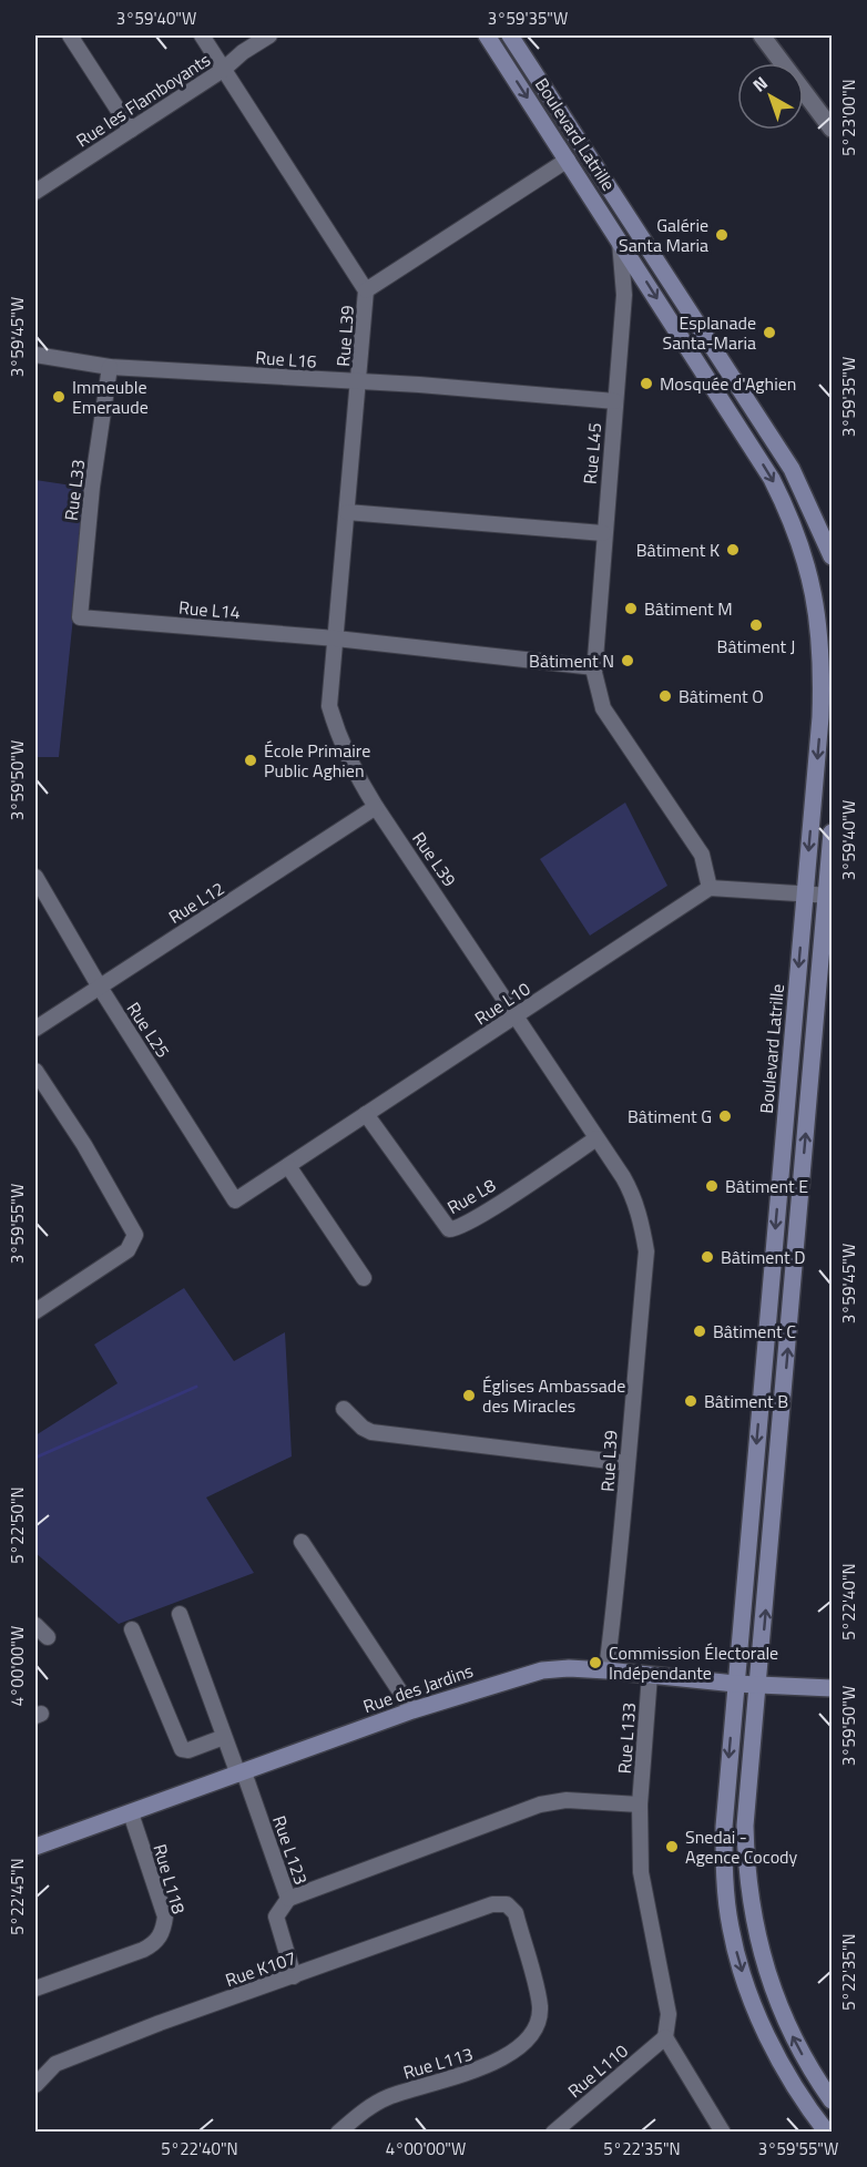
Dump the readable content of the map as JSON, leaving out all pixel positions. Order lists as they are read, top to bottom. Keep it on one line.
{"streets":{"main road":["Boulevard Latrille","Rue des Jardins"],"street":["Rue les Flamboyants","Rue L39","Rue L16","Rue L45","Rue L33","Rue L14","Rue L12","Rue L10","Rue L25","Rue L8","Rue L133","Rue L123","Rue L118","Rue K107","Rue L113","Rue L110"]},"crossings":[["Rue les Flamboyants","Rue L39"],["Boulevard Latrille","Rue L45"],["Boulevard Latrille","Rue des Jardins"],["Rue L39","Rue L16"],["Rue L39","Rue L14"],["Rue L39","Rue L12"],["Rue L39","Rue L10"],["Rue L39","Rue L8"],["Rue L39","Rue des Jardins"],["Rue L16","Rue L45"],["Rue L16","Rue L33"],["Rue L45","Rue L14"],["Rue L45","Rue L10"],["Rue L33","Rue L14"],["Rue L12","Rue L25"],["Rue L10","Rue L25"],["Rue L10","Rue L8"],["Rue des Jardins","Rue L133"],["Rue des Jardins","Rue L123"],["Rue des Jardins","Rue L118"],["Rue L133","Rue L110"],["Rue L123","Rue K107"],["Rue K107","Rue L113"]],"places":["Galérie Santa Maria","Esplanade Santa-Maria","Mosquée d'Aghien","Immeuble Emeraude","Bâtiment K","Bâtiment M","Bâtiment J","Bâtiment N","Bâtiment O","École Primaire Public Aghien","Bâtiment G","Bâtiment E","Bâtiment D","Bâtiment C","Églises Ambassade des Miracles","Bâtiment B","Commission Électorale Indépendante","Snedai - Agence Cocody"],"north":"top left","coordinates":["3°59'40\"W","3°59'35\"W","5°23'00\"N","3°59'45\"W","3°59'50\"W","3°59'55\"W","5°22'50\"N","5°22'40\"N","4°00'00\"W","5°22'45\"N","5°22'35\"N"]}
